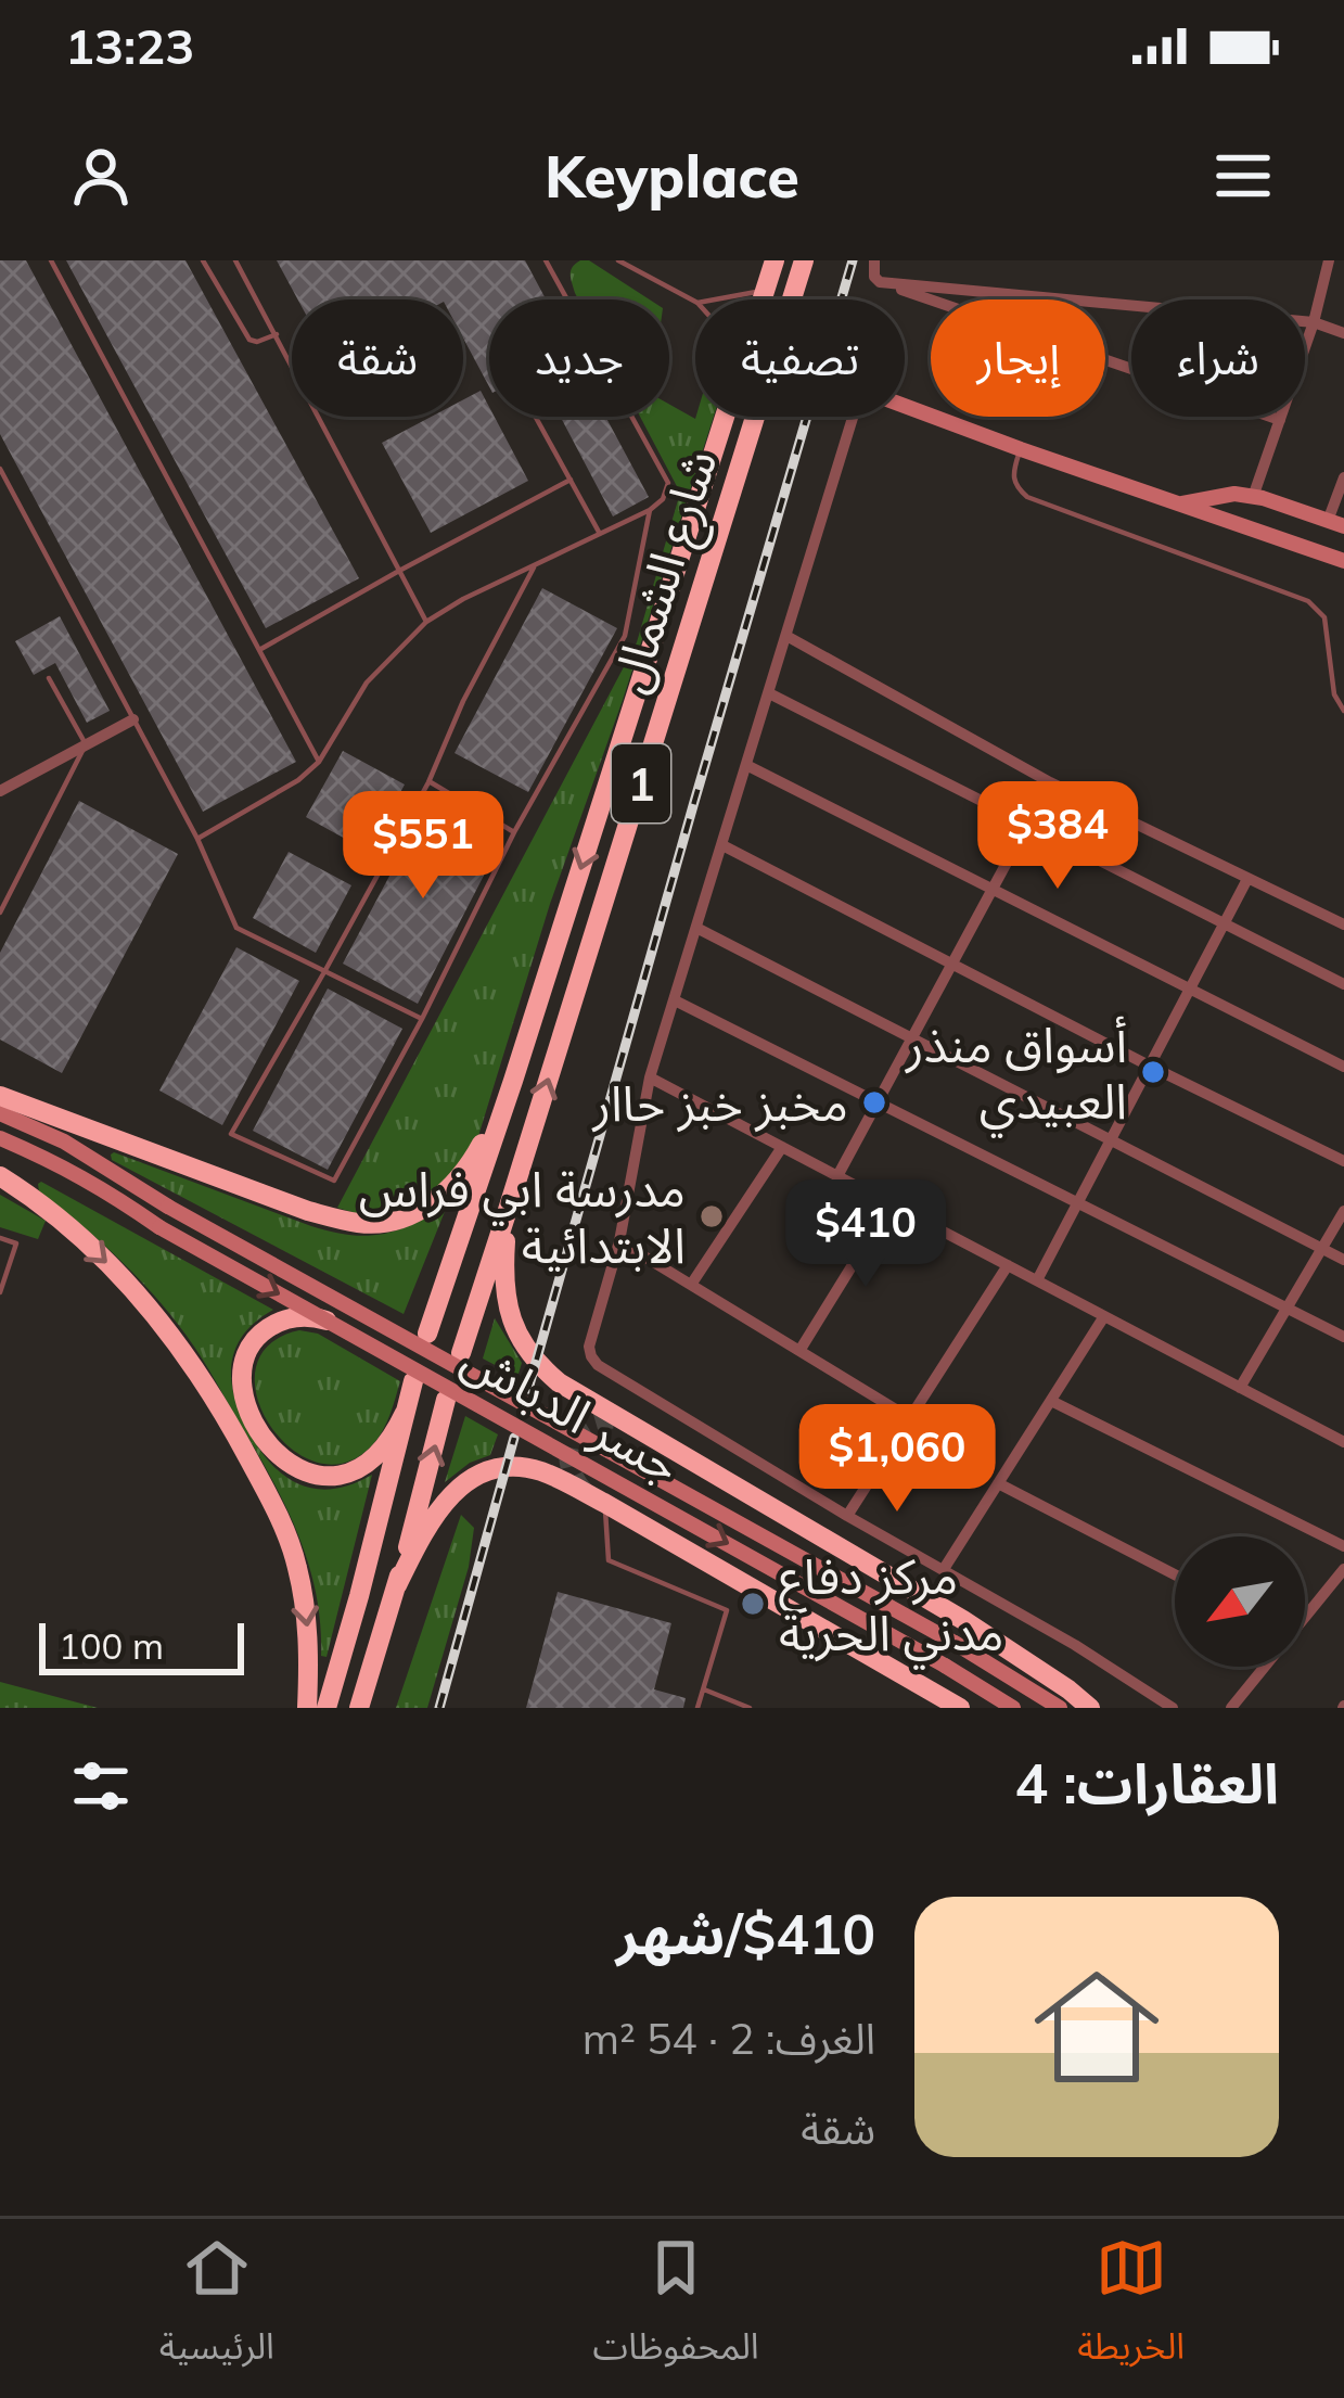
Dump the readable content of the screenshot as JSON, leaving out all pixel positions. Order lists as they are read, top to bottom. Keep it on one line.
{"streets":{"highway":["شارع الشمال","1"],"main road":["جسر الدباش"]},"places":["أسواق منذر العبيدي","مخبز خبز حاار","مدرسة ابي فراس الابتدائية","مركز دفاع مدني الحرية"],"scale_bar":"100 m","north":"bottom left","page":{"status":"13:23","header":"Keyplace","chip":["شراء","إيجار","تصفية","جديد","شقة"],"price":["$384","$551","$410","$1,060"],"scale":"100 m","heading":"العقارات: 4","list":[{"name":"$410/شهر","note":"الغرف: 2 · 54 m² · شقة"}],"tabs":["الخريطة","المحفوظات","الرئيسية"]}}
